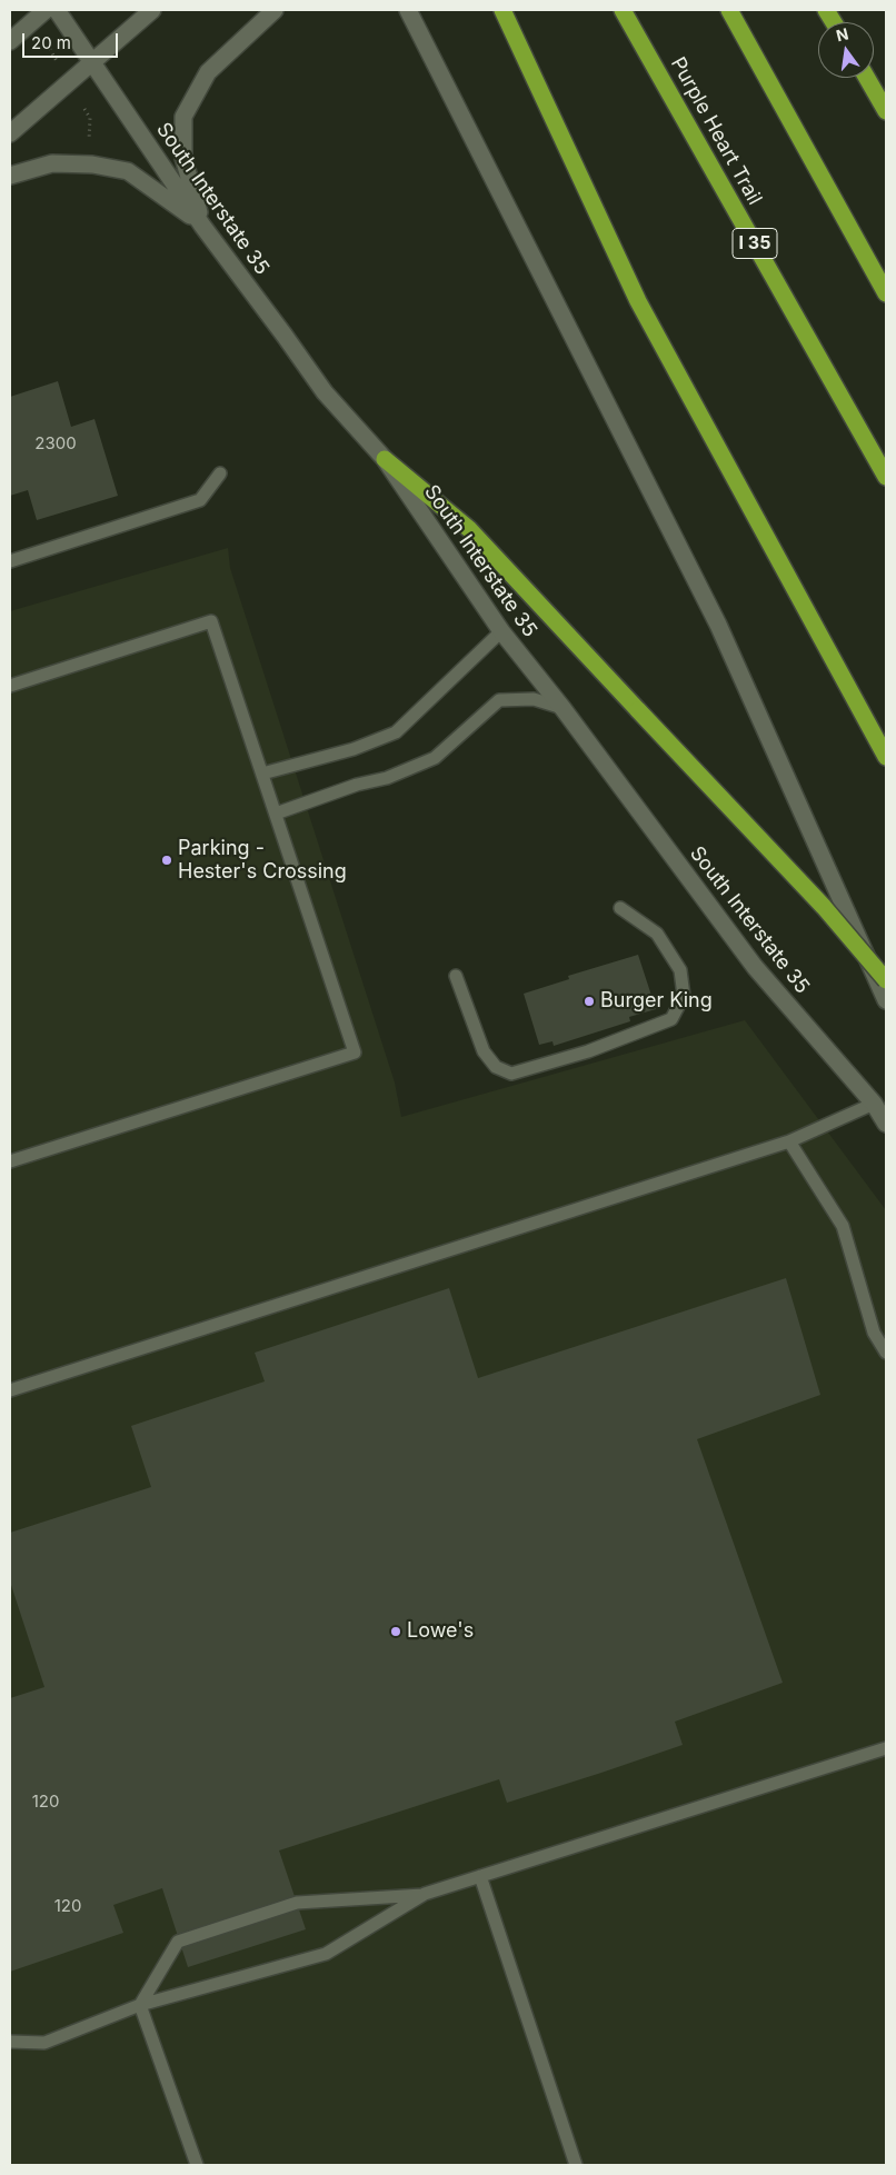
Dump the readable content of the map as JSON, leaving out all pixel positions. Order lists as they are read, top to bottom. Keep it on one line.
{"streets":{"highway":["Purple Heart Trail","I 35"],"main road":["South Interstate 35"]},"places":["Parking - Hester's Crossing","Burger King","Lowe's"],"house_numbers":["2300","120","120"],"scale_bar":"20 m","north":"top"}
